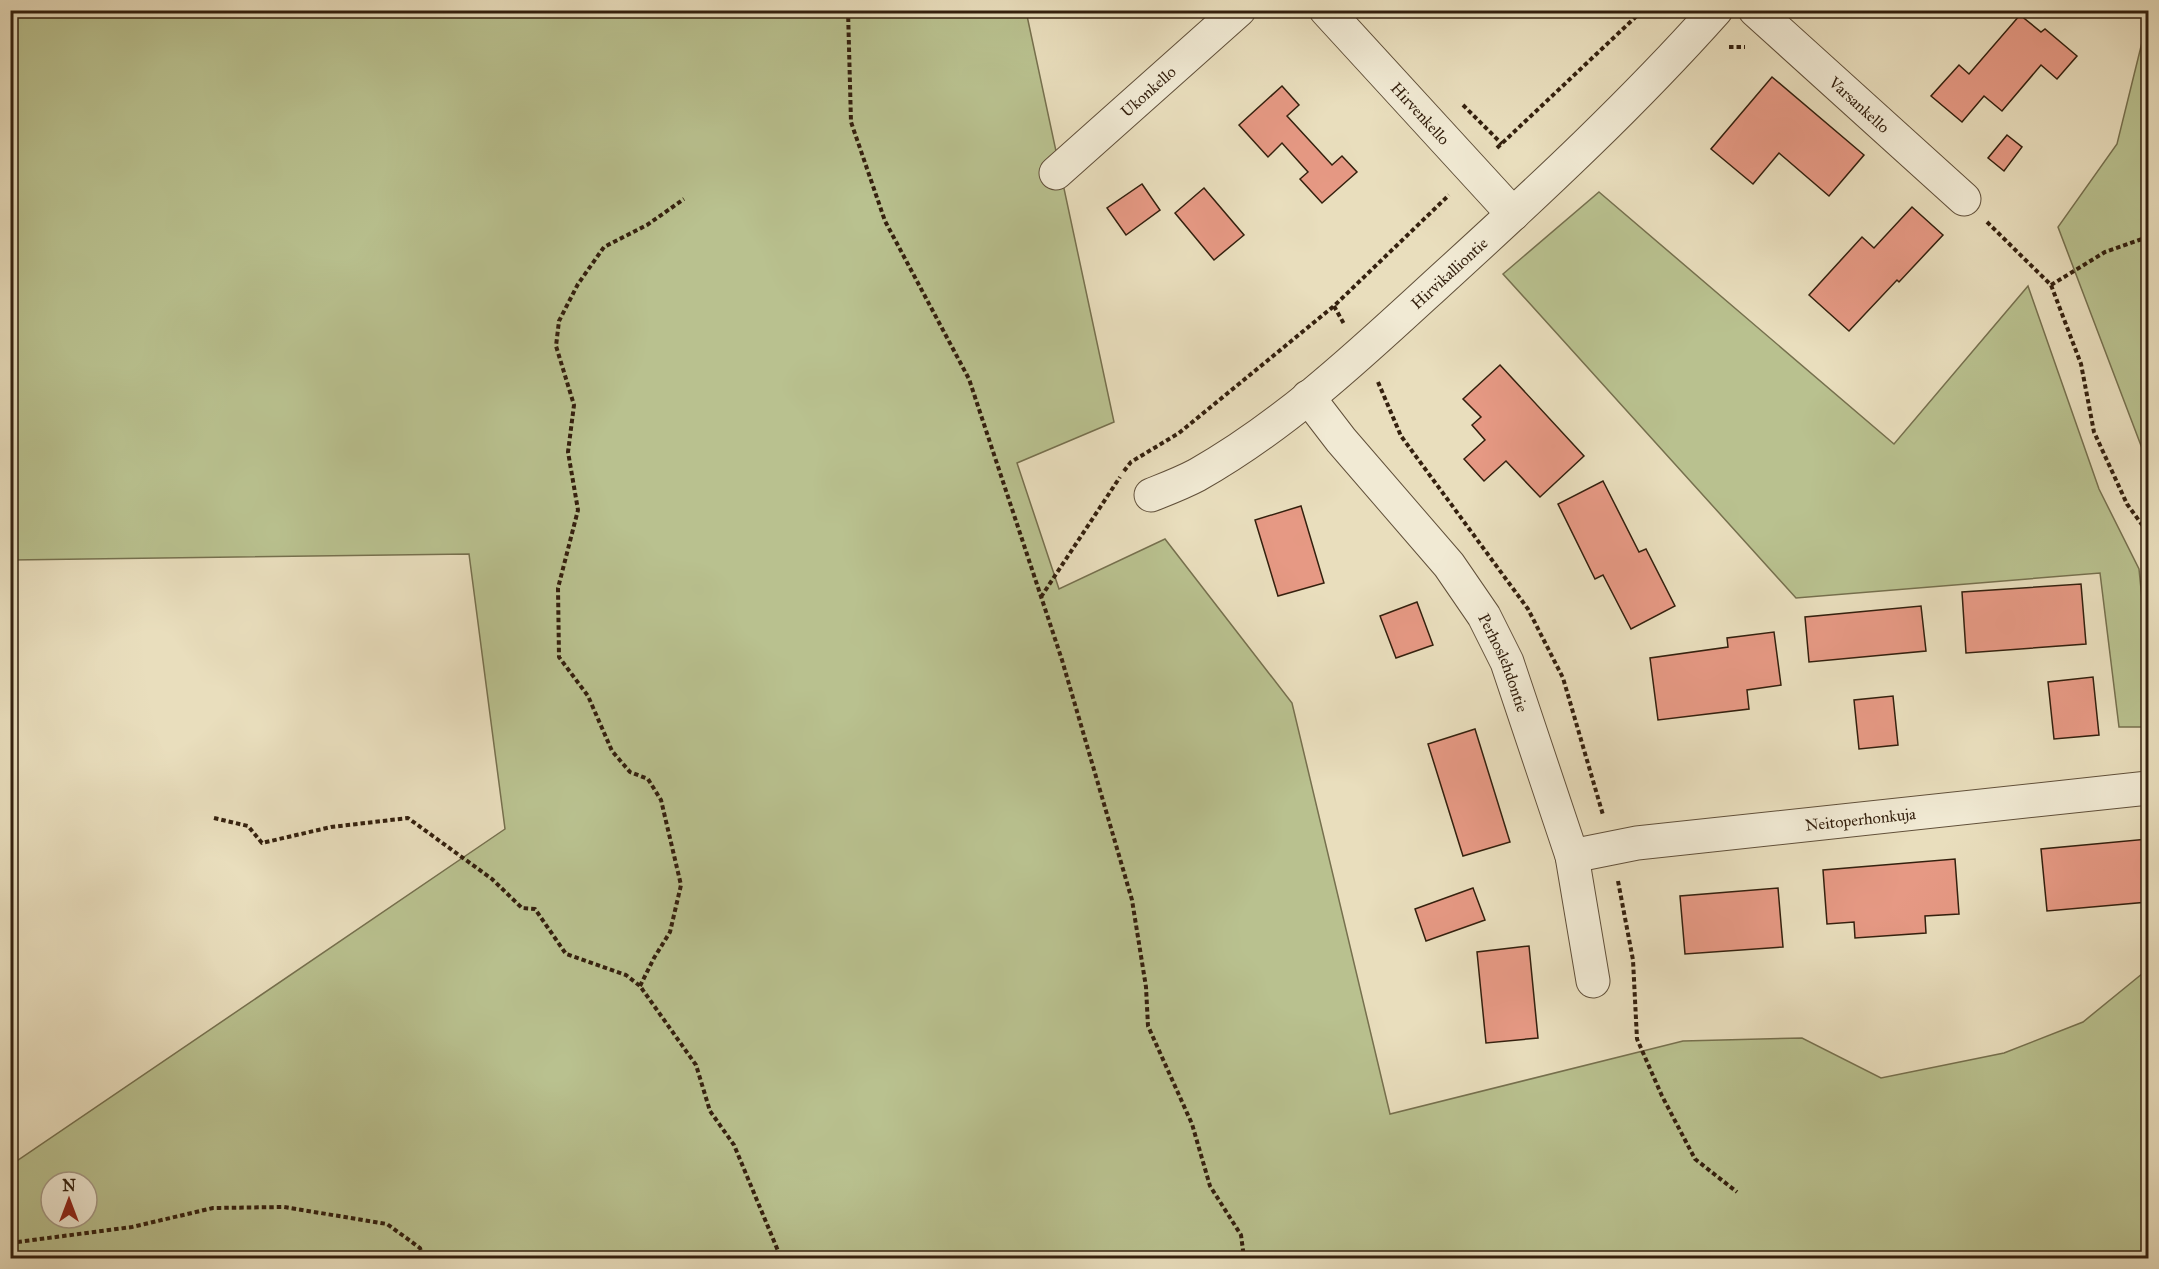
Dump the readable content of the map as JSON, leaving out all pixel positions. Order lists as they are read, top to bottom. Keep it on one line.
{"streets":{"street":["Ukonkello","Varsankello","Hirvenkello","Hirvikalliontie","Perhoslehdontie","Neitoperhonkuja"]},"crossings":[["Hirvenkello","Hirvikalliontie"],["Hirvikalliontie","Perhoslehdontie"],["Perhoslehdontie","Neitoperhonkuja"]],"north":"top"}
